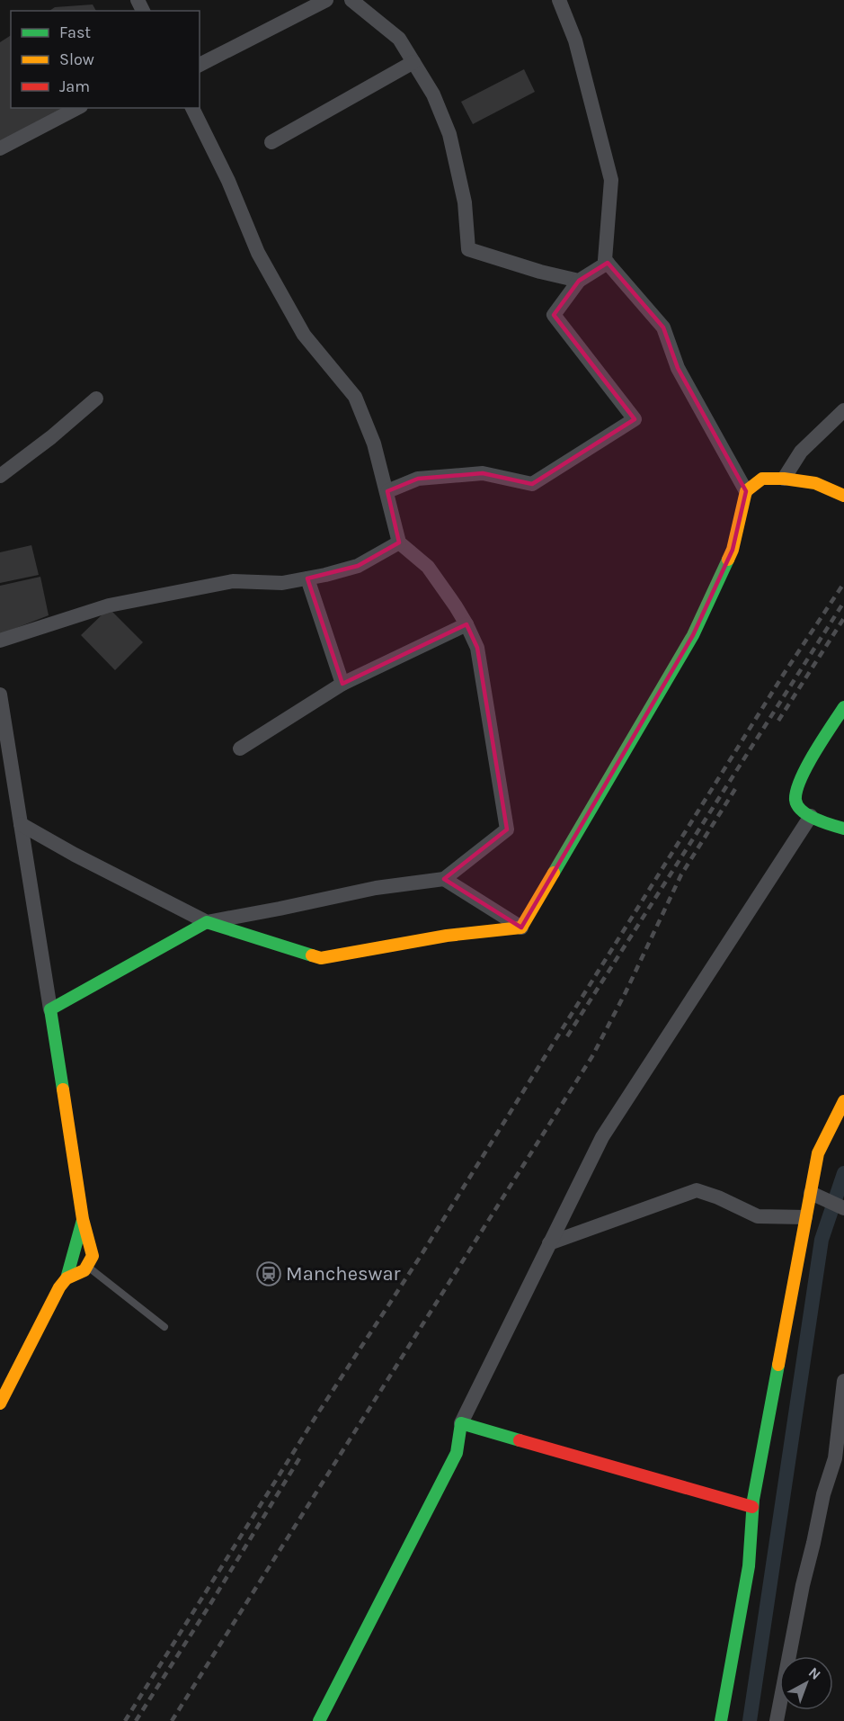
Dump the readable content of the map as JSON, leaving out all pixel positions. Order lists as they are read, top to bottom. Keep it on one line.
{"places":{"station":["Mancheswar"]},"legend":["Fast","Slow","Jam"],"north":"top right"}
